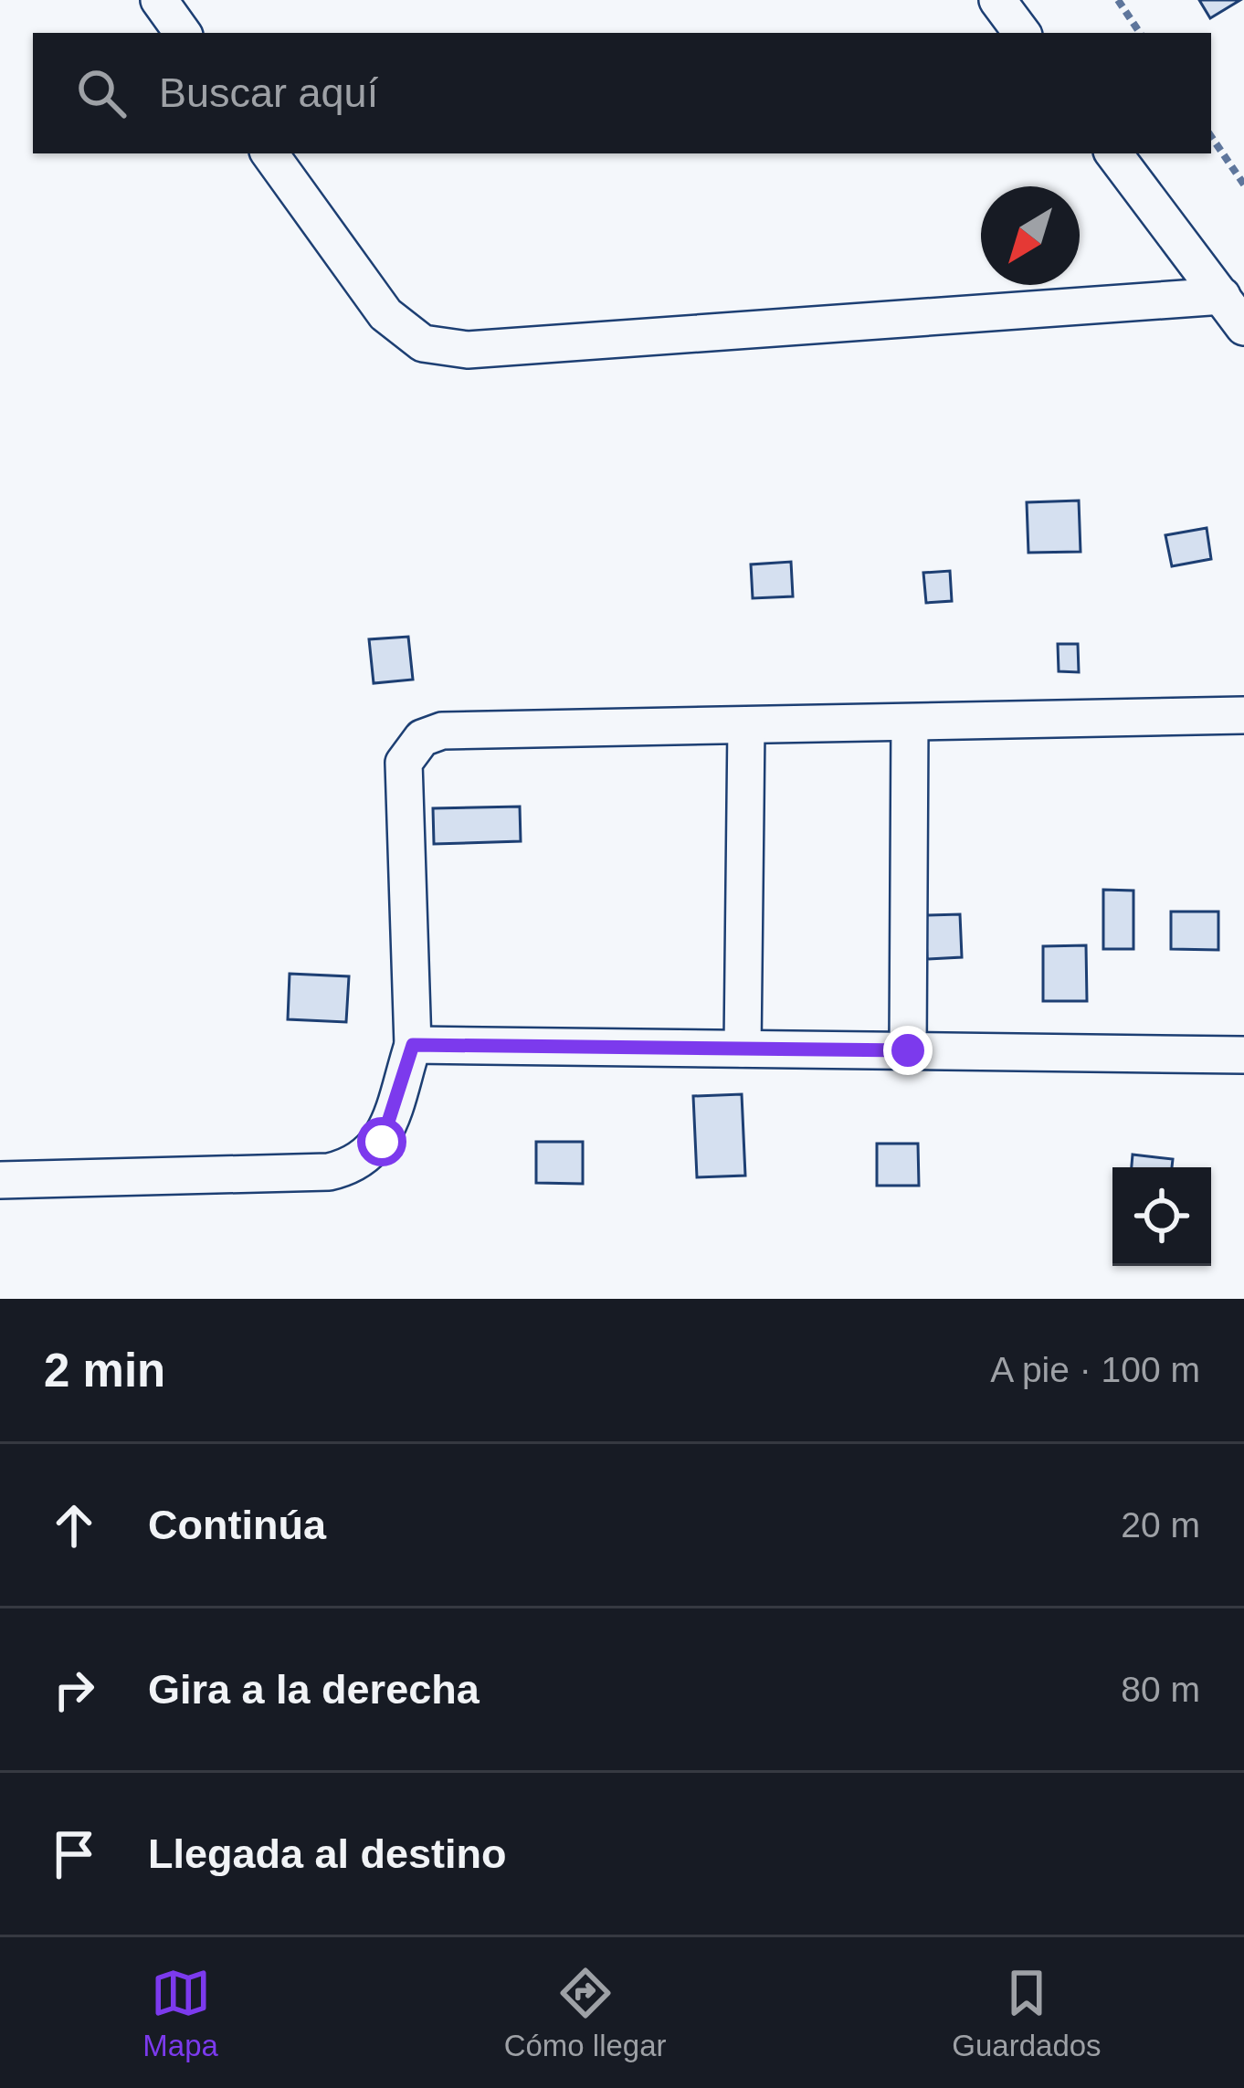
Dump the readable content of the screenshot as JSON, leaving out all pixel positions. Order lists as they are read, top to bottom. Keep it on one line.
{"north":"bottom left","page":{"search":"Buscar aquí","heading":["2 min","A pie · 100 m"],"list":[["Continúa","20 m"],["Gira a la derecha","80 m"],"Llegada al destino"],"nav":["Mapa","Cómo llegar","Guardados"]}}
